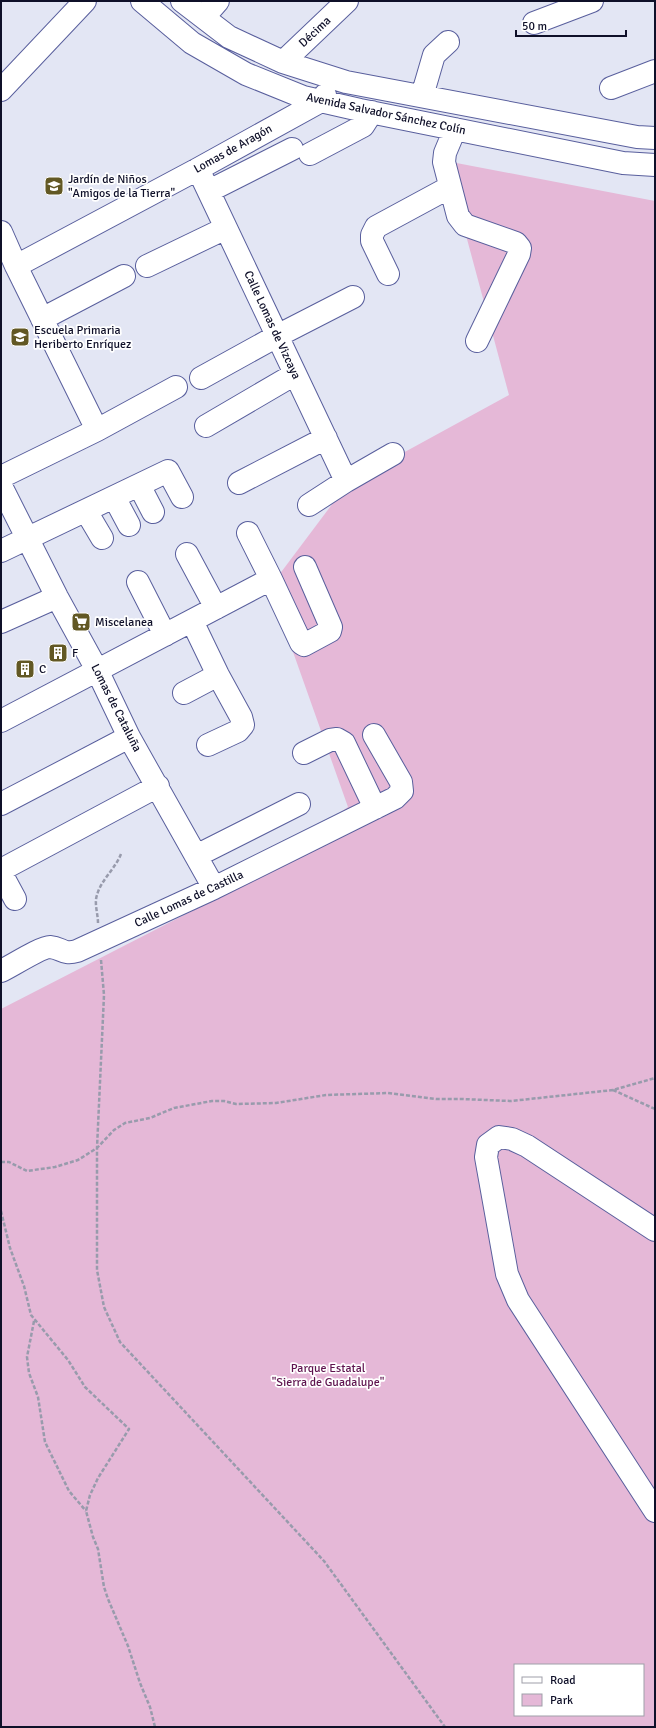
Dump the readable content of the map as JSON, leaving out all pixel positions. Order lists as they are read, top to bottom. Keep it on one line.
{"streets":{"street":["Décima","Avenida Salvador Sánchez Colín","Lomas de Aragón","Calle Lomas de Vizcaya","Lomas de Cataluña","Calle Lomas de Castilla"]},"crossings":[["Décima","Avenida Salvador Sánchez Colín"],["Avenida Salvador Sánchez Colín","Lomas de Aragón"],["Lomas de Aragón","Calle Lomas de Vizcaya"],["Lomas de Cataluña","Calle Lomas de Castilla"]],"parks":["Parque Estatal \"Sierra de Guadalupe\""],"places":{"school or university":["Jardín de Niños \"Amigos de la Tierra\"","Escuela Primaria Heriberto Enríquez"],"supermarket":["Miscelanea"],"building":["F","C"]},"legend":["Road","Park"],"scale_bar":"50 m"}
